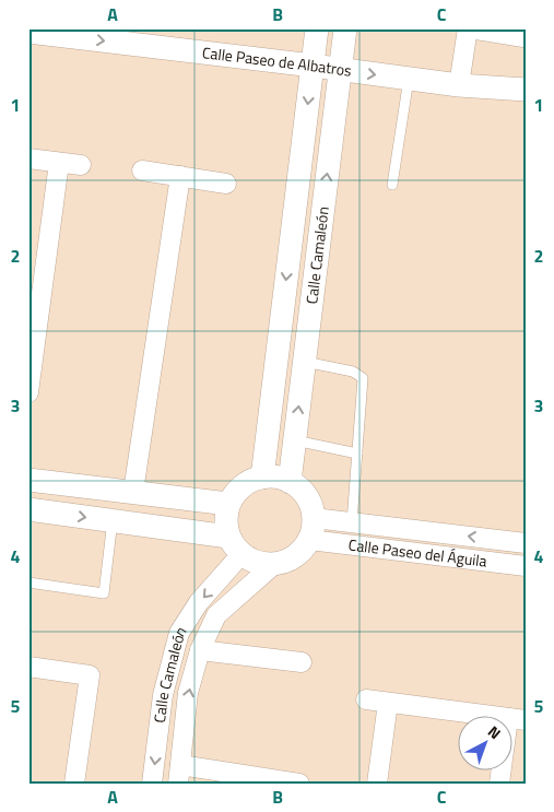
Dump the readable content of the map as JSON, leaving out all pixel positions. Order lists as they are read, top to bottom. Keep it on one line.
{"streets":{"street":["Calle Paseo de Albatros","Calle Camaleón","Calle Paseo del Águila"]},"crossings":[["Calle Paseo de Albatros","Calle Camaleón"],["Calle Camaleón","Calle Paseo del Águila"]],"north":"top right","grid":{"columns":["A","B","C"],"rows":["1","2","3","4","5"]}}
